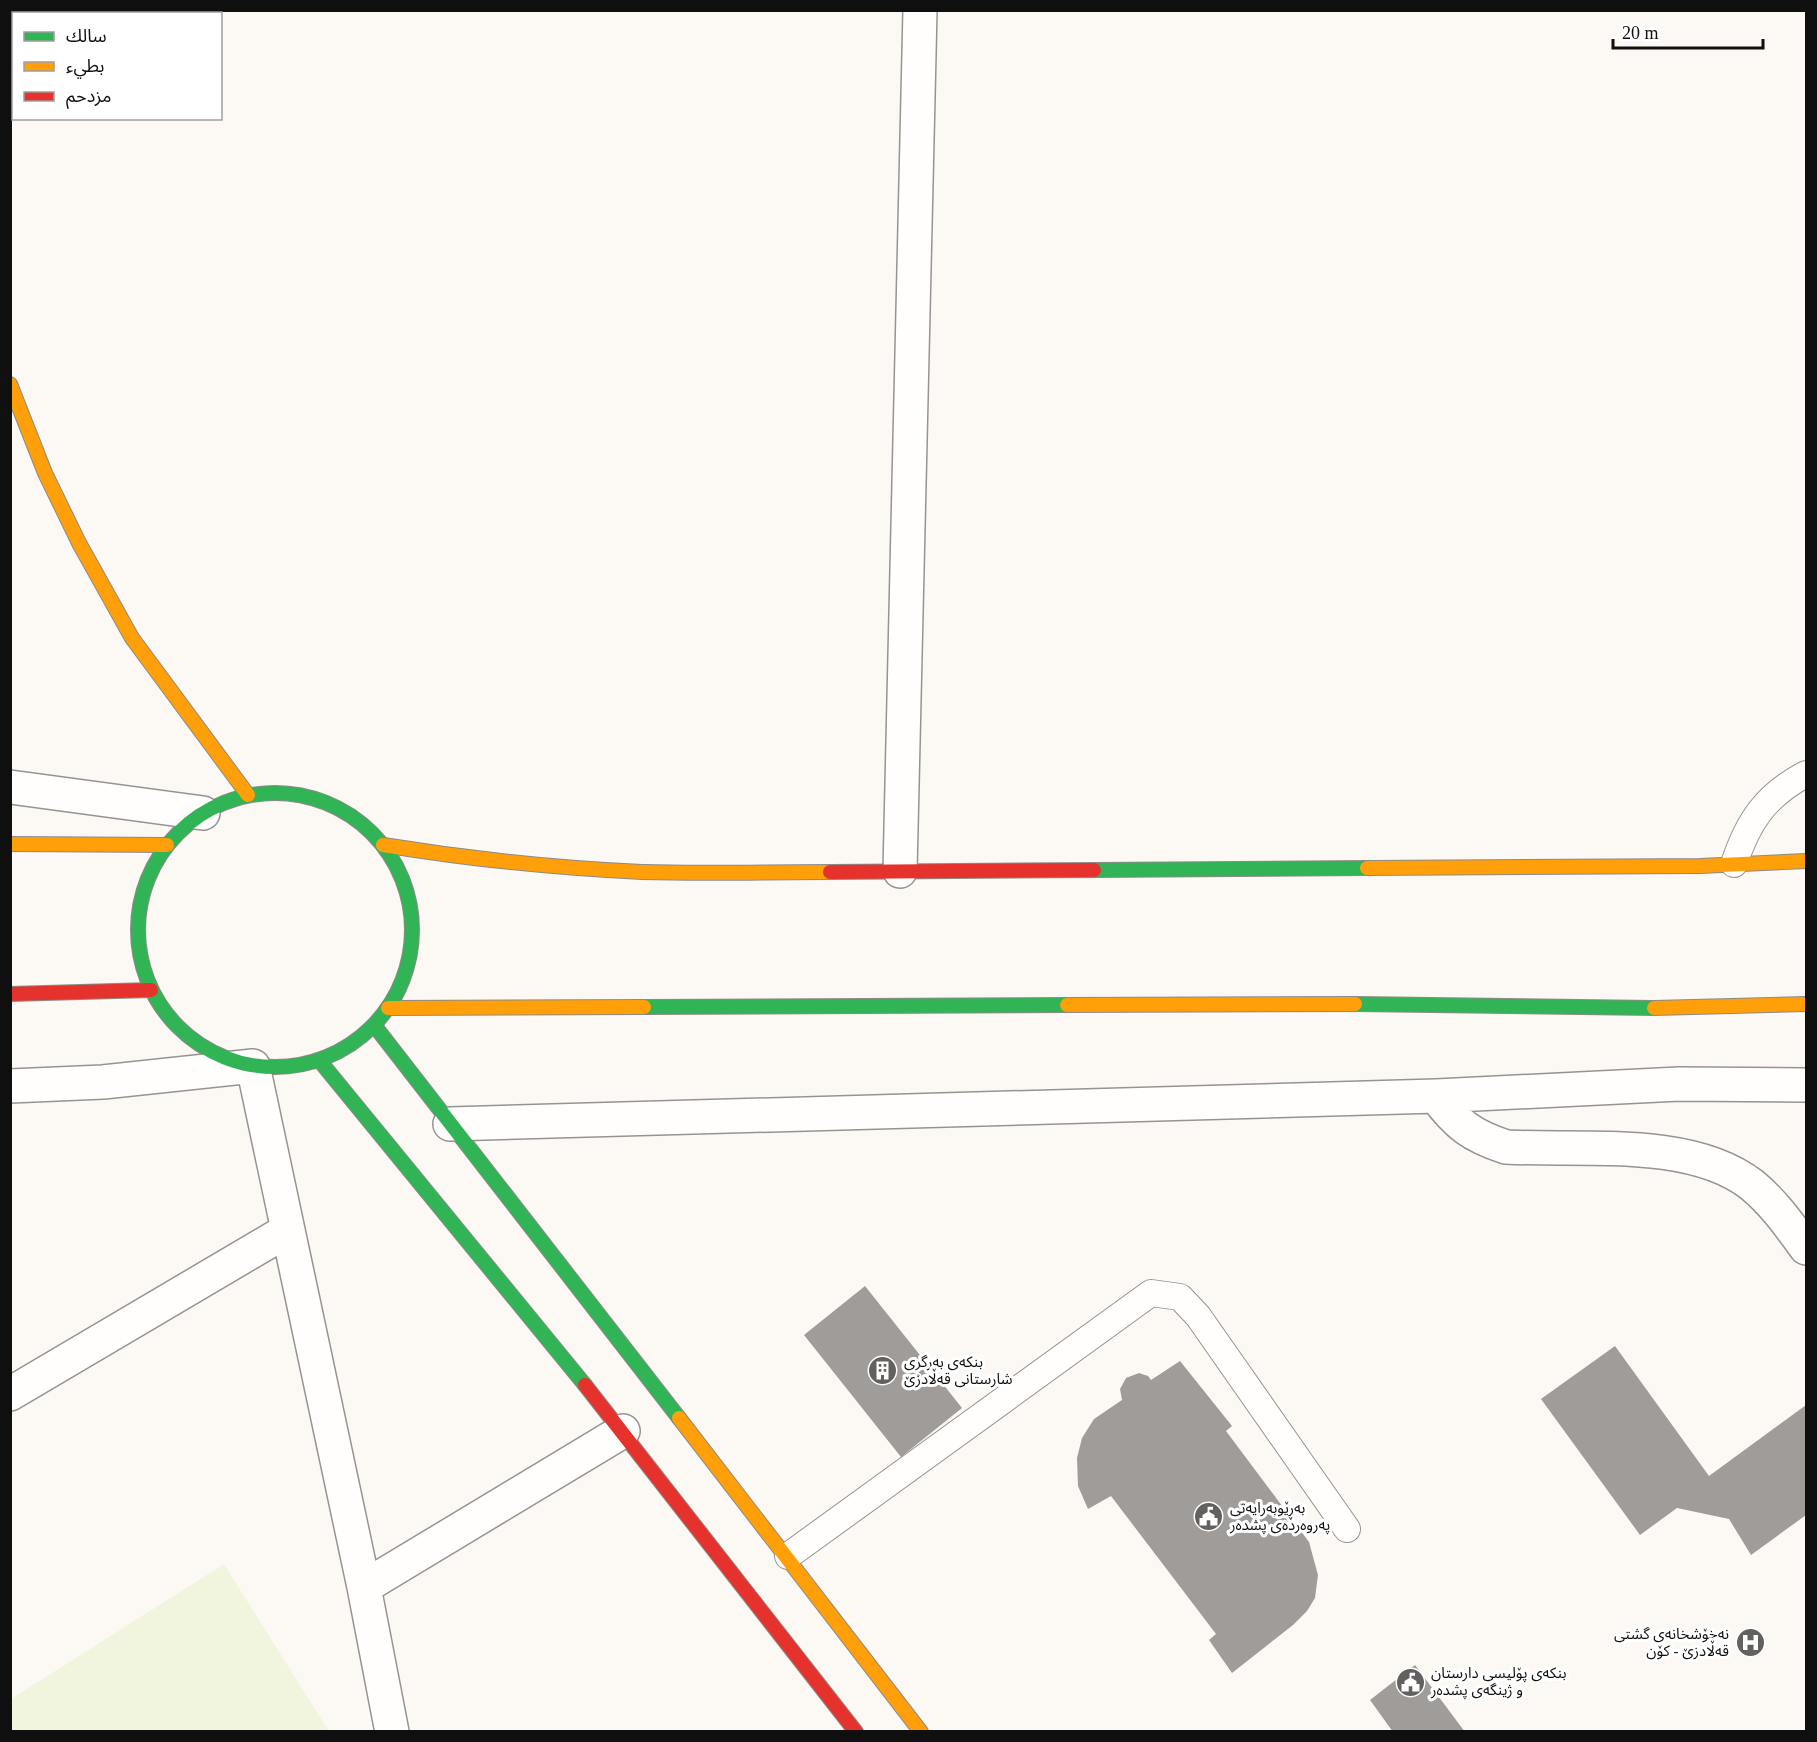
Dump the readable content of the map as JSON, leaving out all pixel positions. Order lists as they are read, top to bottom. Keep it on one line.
{"places":{"building":["بنکەی بەرگری شارستانی قەڵادزێ"],"public building":["بەڕێوبەرایەتی پەروەردەی پشدەر","بنکەی پۆلیسی دارستان و ژینگەی پشدەر"],"hospital":["نەخۆشخانەی گشتی قەڵادزێ - کۆن"]},"legend":["سالك","بطيء","مزدحم"],"scale_bar":"20 m"}
